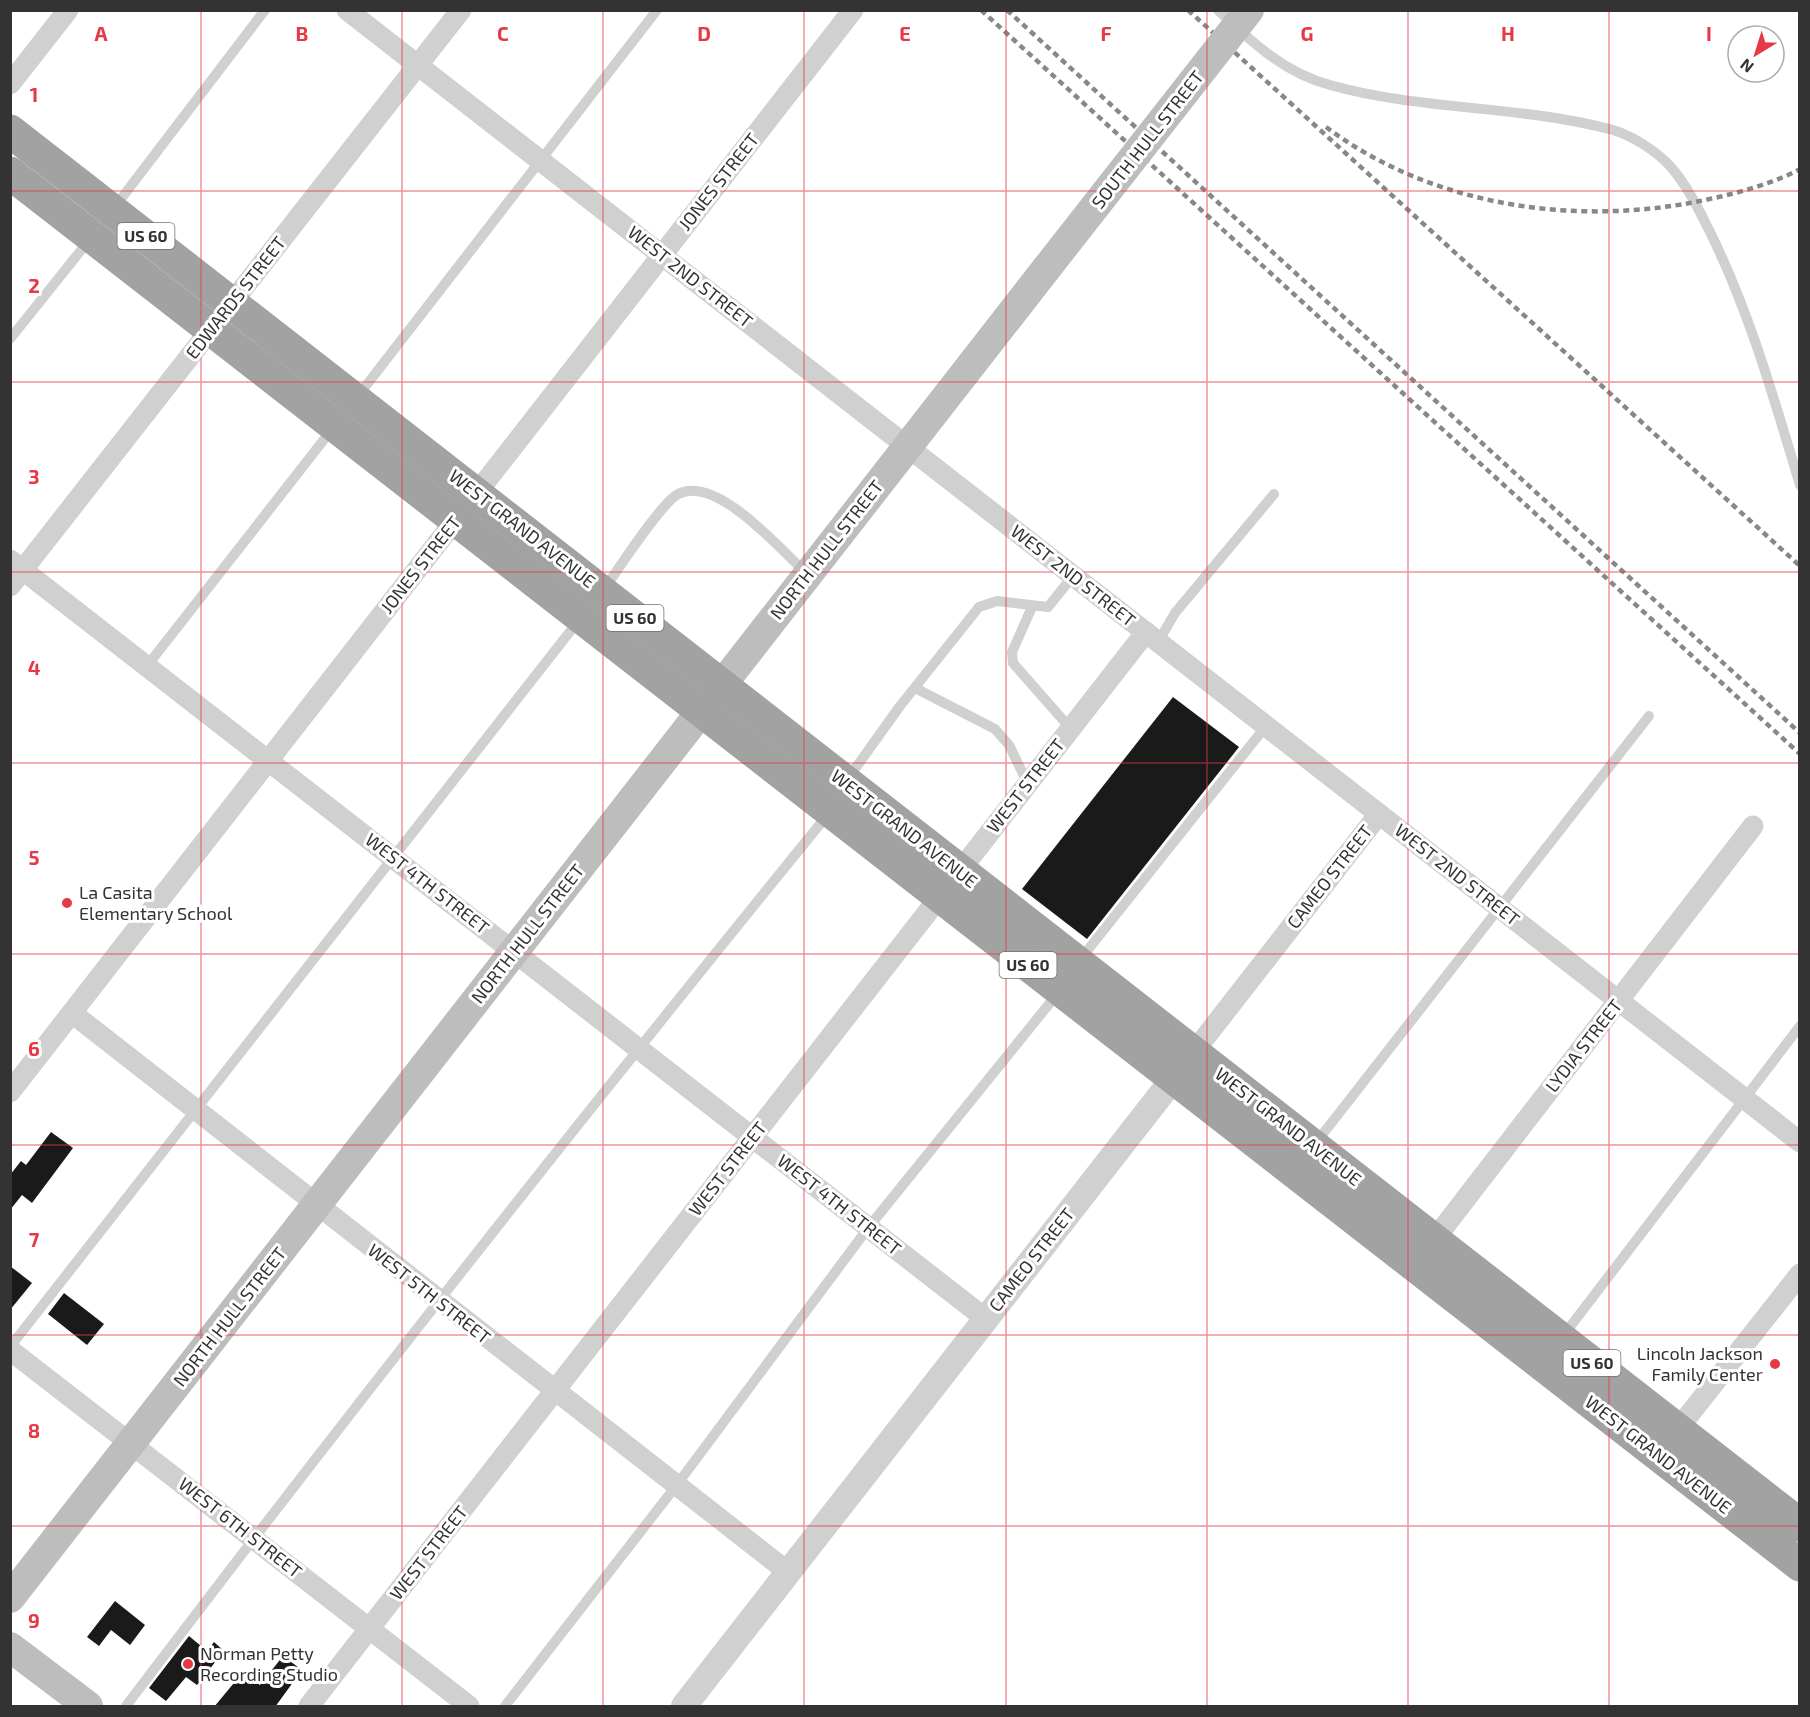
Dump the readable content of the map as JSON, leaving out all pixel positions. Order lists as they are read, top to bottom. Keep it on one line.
{"streets":{"highway":["US 60","WEST GRAND AVENUE"],"main road":["SOUTH HULL STREET","NORTH HULL STREET"],"street":["JONES STREET","WEST 2ND STREET","EDWARDS STREET","WEST STREET","CAMEO STREET","WEST 4TH STREET","LYDIA STREET","WEST 5TH STREET","WEST 6TH STREET"]},"crossings":[["SOUTH HULL STREET","NORTH HULL STREET"],["JONES STREET","WEST 2ND STREET"],["JONES STREET","WEST GRAND AVENUE"],["JONES STREET","WEST 4TH STREET"],["JONES STREET","WEST 5TH STREET"],["WEST 2ND STREET","EDWARDS STREET"],["WEST 2ND STREET","NORTH HULL STREET"],["WEST 2ND STREET","WEST STREET"],["WEST 2ND STREET","CAMEO STREET"],["WEST 2ND STREET","LYDIA STREET"],["EDWARDS STREET","WEST GRAND AVENUE"],["EDWARDS STREET","WEST 4TH STREET"],["WEST GRAND AVENUE","NORTH HULL STREET"],["WEST GRAND AVENUE","WEST STREET"],["WEST GRAND AVENUE","CAMEO STREET"],["WEST GRAND AVENUE","LYDIA STREET"],["NORTH HULL STREET","WEST 4TH STREET"],["NORTH HULL STREET","WEST 5TH STREET"],["NORTH HULL STREET","WEST 6TH STREET"],["WEST STREET","WEST 4TH STREET"],["WEST STREET","WEST 5TH STREET"],["WEST STREET","WEST 6TH STREET"],["CAMEO STREET","WEST 4TH STREET"],["CAMEO STREET","WEST 5TH STREET"]],"places":["La Casita Elementary School","Lincoln Jackson Family Center","Norman Petty Recording Studio"],"north":"bottom left","grid":{"columns":["A","B","C","D","E","F","G","H","I"],"rows":["1","2","3","4","5","6","7","8","9"]}}
